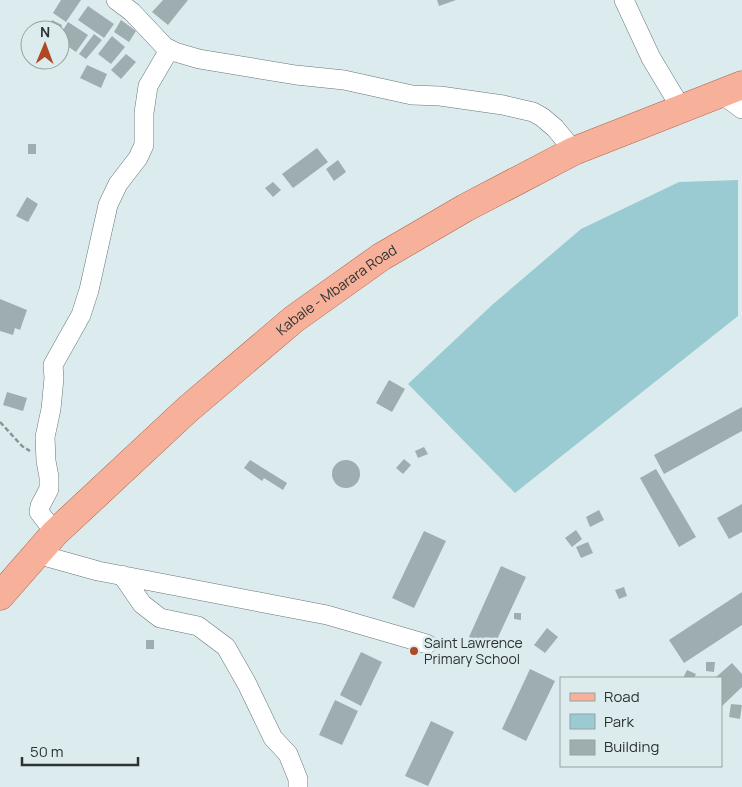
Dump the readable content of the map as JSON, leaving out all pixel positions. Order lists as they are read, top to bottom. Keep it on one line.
{"streets":{"main road":["Kabale - Mbarara Road"]},"places":["Saint Lawrence Primary School"],"legend":["Road","Park","Building"],"scale_bar":"50 m","north":"top"}
